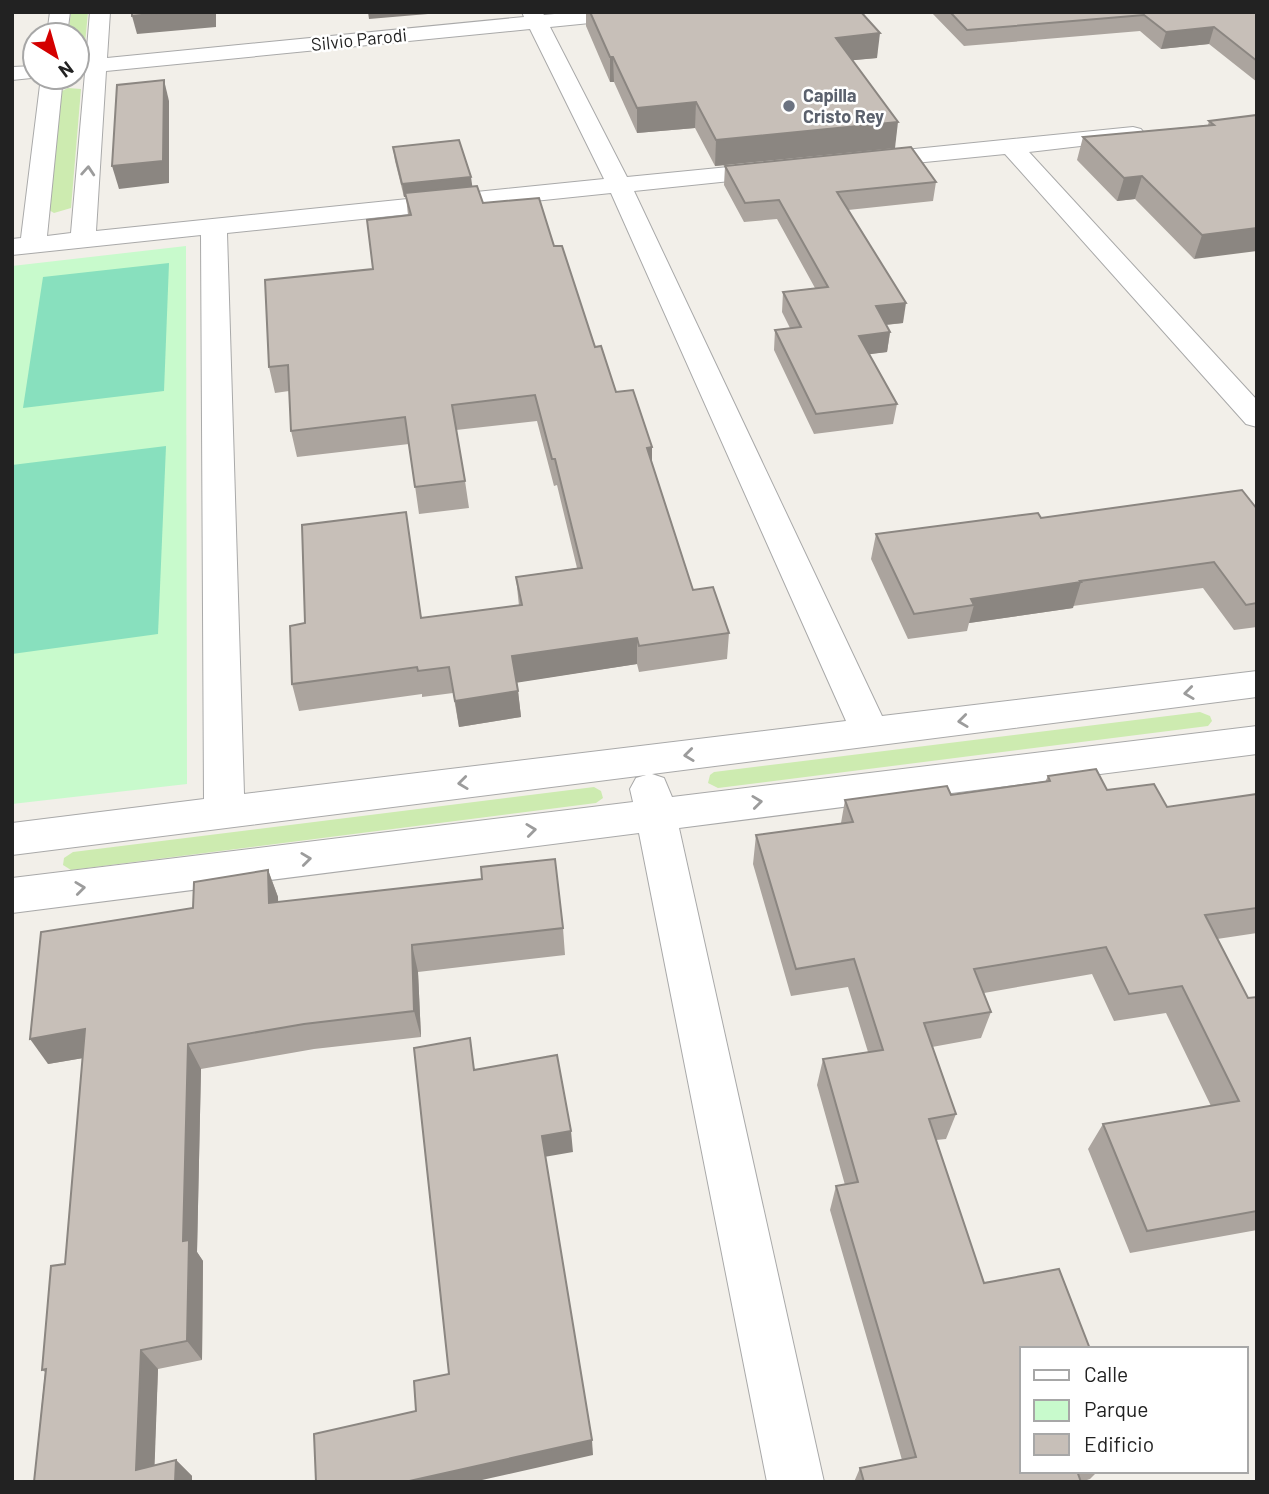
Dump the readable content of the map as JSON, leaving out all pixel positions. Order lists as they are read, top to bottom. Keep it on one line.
{"streets":{"street":["Silvio Parodi"]},"places":["Capilla Cristo Rey"],"legend":["Calle","Parque","Edificio"],"north":"bottom right"}
